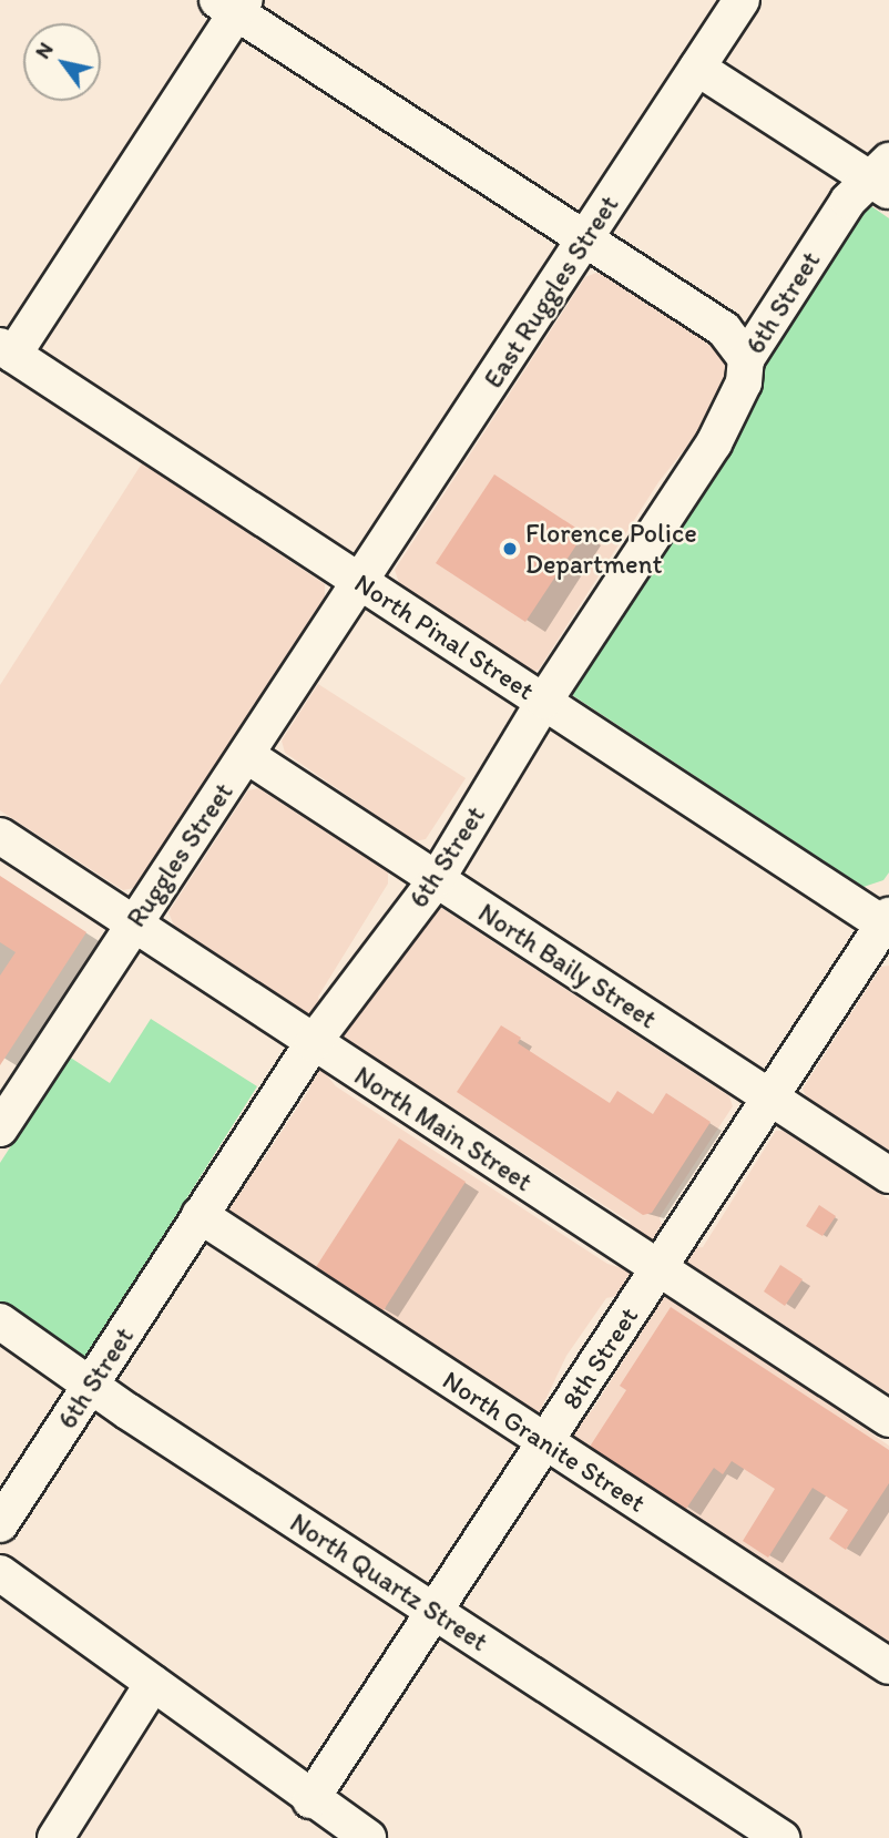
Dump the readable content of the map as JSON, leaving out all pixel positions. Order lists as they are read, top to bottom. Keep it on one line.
{"streets":{"street":["East Ruggles Street","6th Street","North Pinal Street","Ruggles Street","North Baily Street","North Main Street","8th Street","North Granite Street","North Quartz Street"]},"crossings":[["East Ruggles Street","North Pinal Street"],["East Ruggles Street","Ruggles Street"],["6th Street","North Pinal Street"],["6th Street","North Baily Street"],["6th Street","North Main Street"],["6th Street","North Granite Street"],["6th Street","North Quartz Street"],["North Pinal Street","Ruggles Street"],["North Pinal Street","8th Street"],["Ruggles Street","North Baily Street"],["Ruggles Street","North Main Street"],["North Baily Street","8th Street"],["North Main Street","8th Street"],["8th Street","North Granite Street"],["8th Street","North Quartz Street"]],"places":["Florence Police Department"],"north":"top left"}
